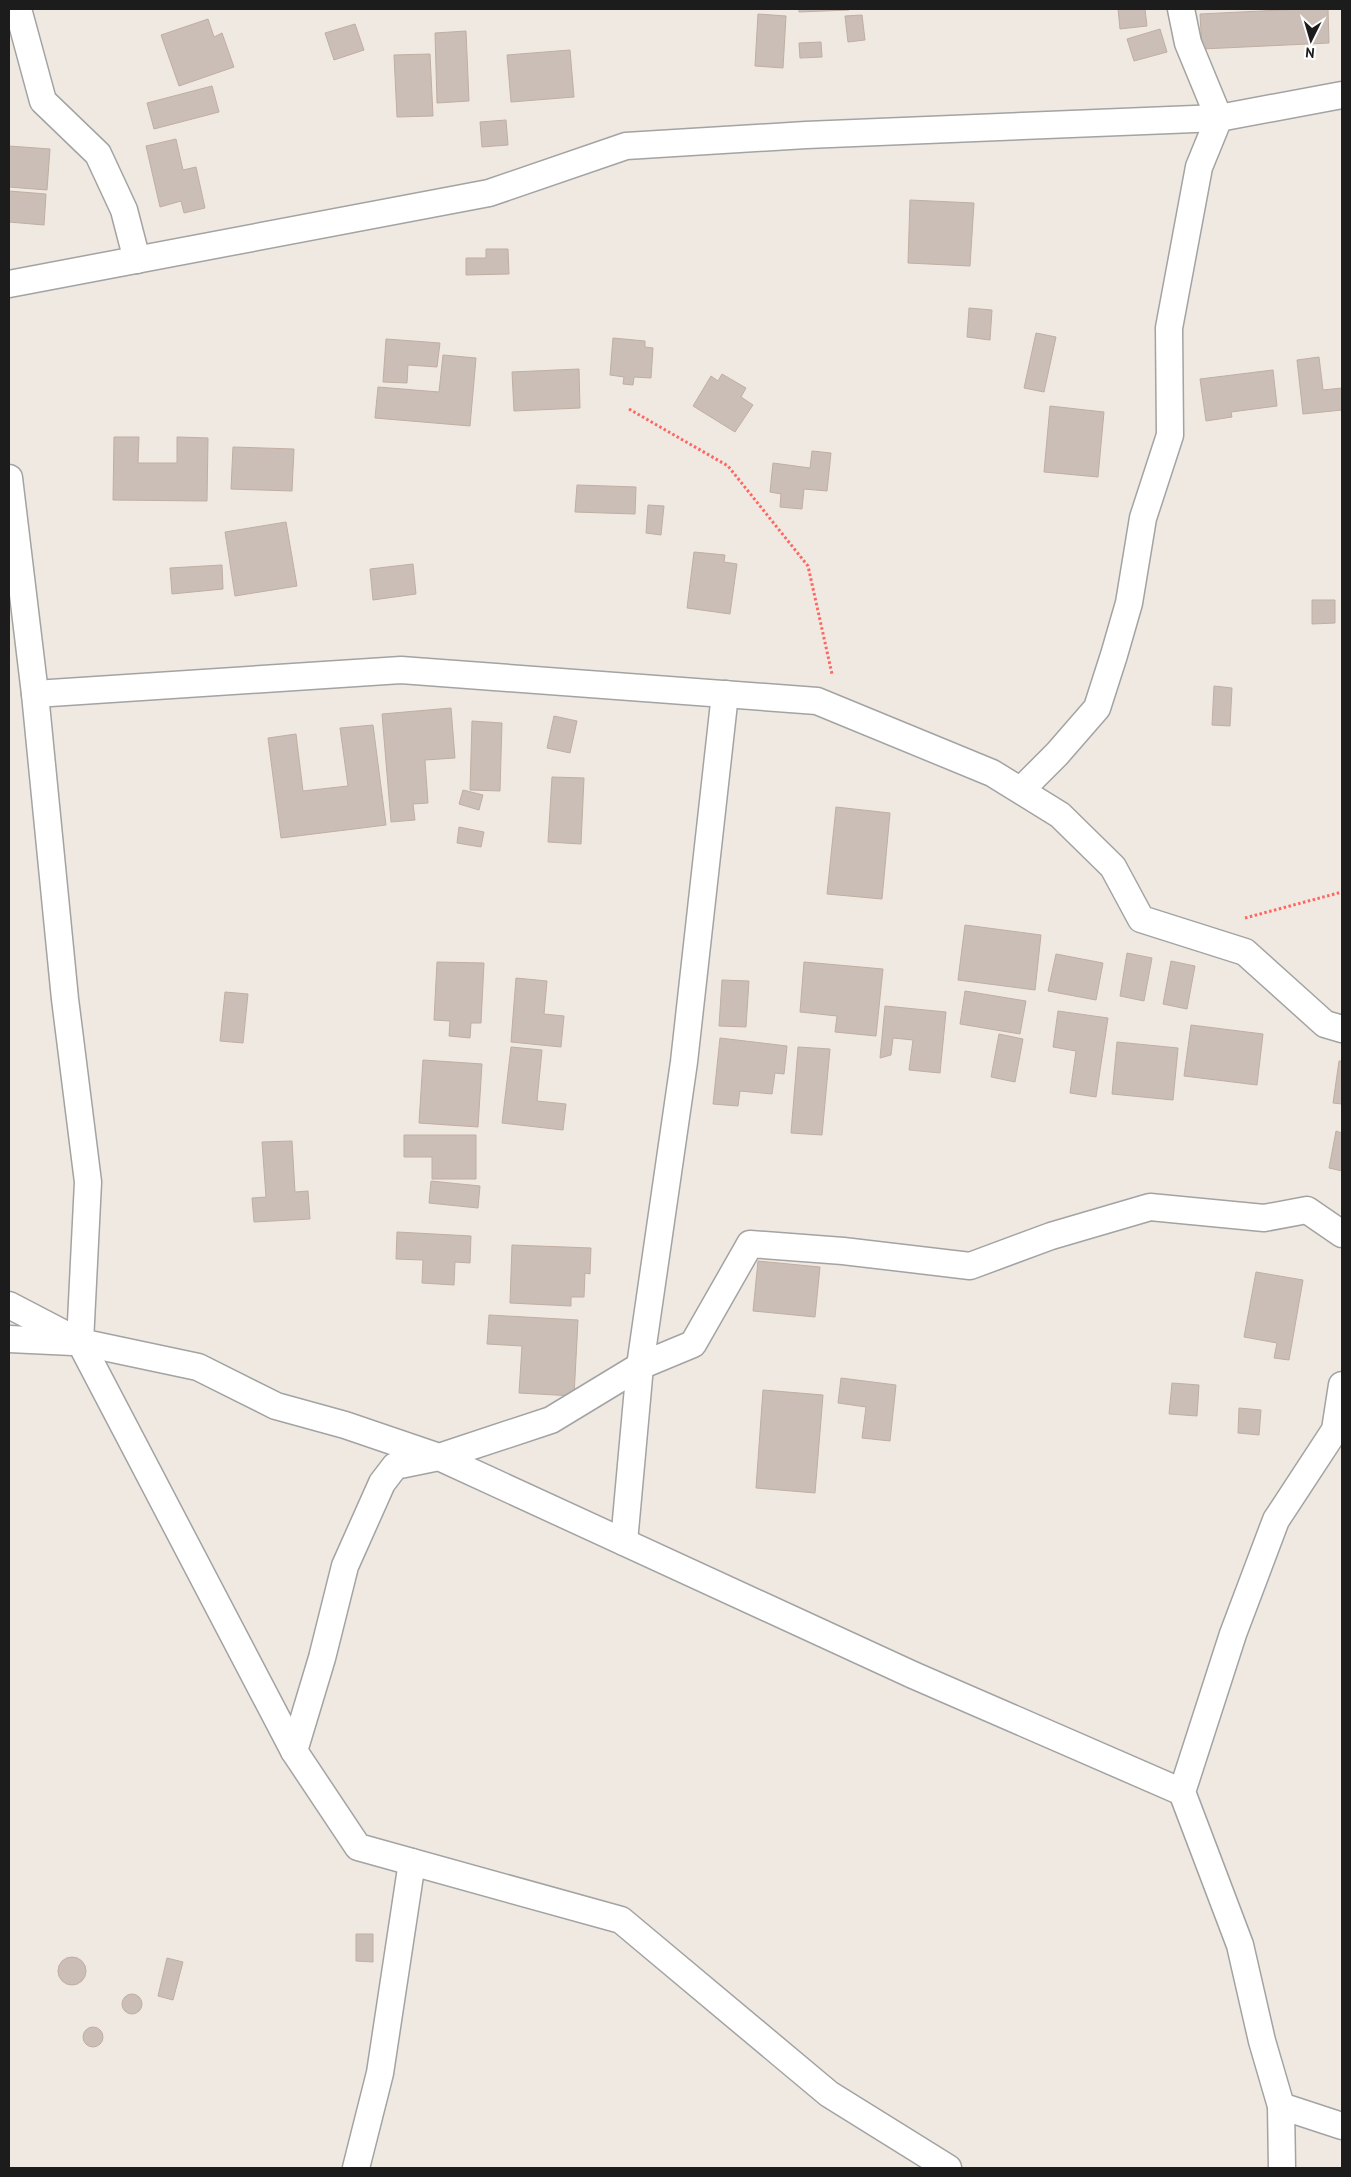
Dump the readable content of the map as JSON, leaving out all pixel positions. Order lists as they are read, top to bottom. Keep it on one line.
{"north":"bottom"}
